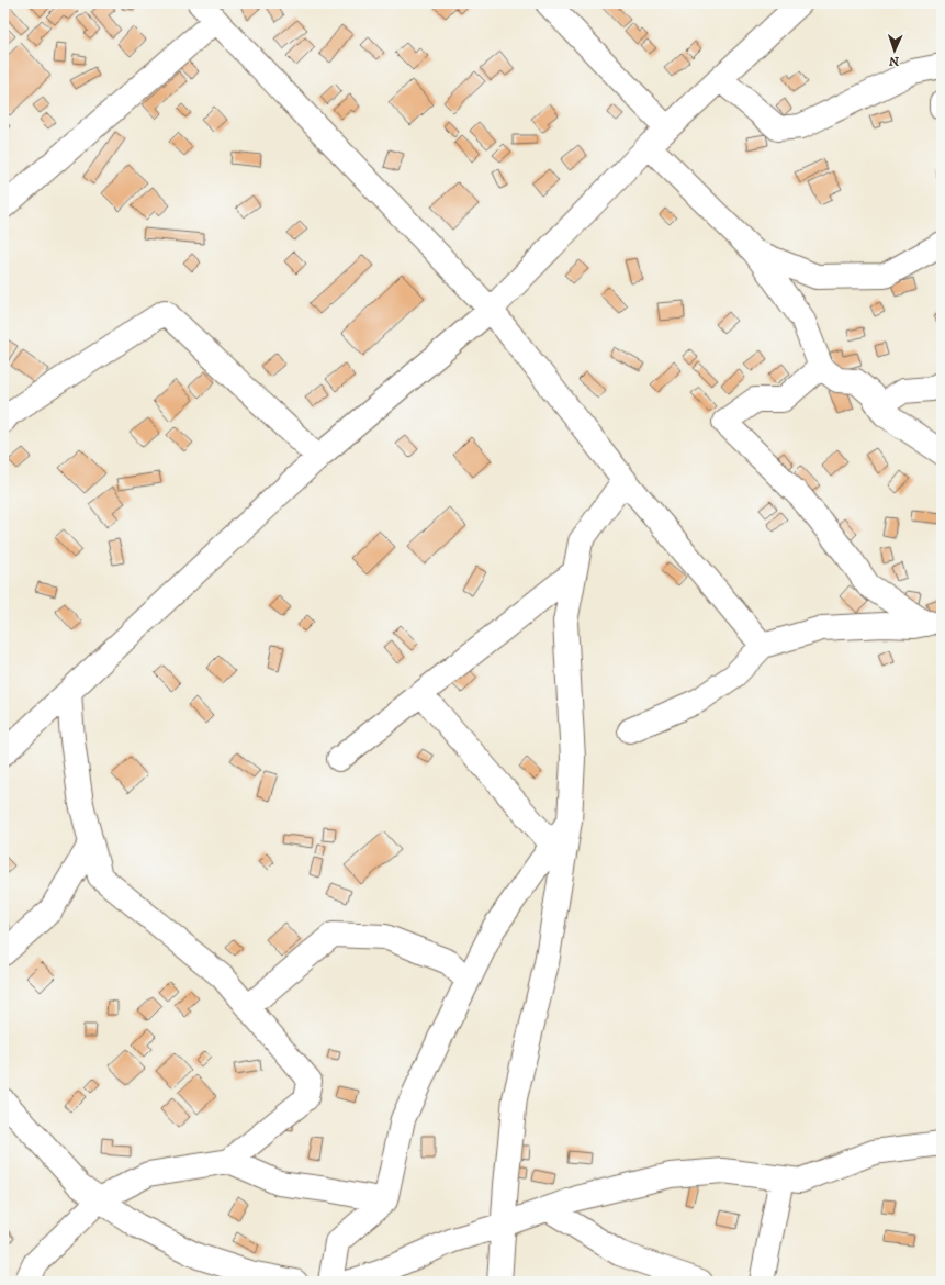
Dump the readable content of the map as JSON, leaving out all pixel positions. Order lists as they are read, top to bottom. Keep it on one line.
{"north":"bottom"}
